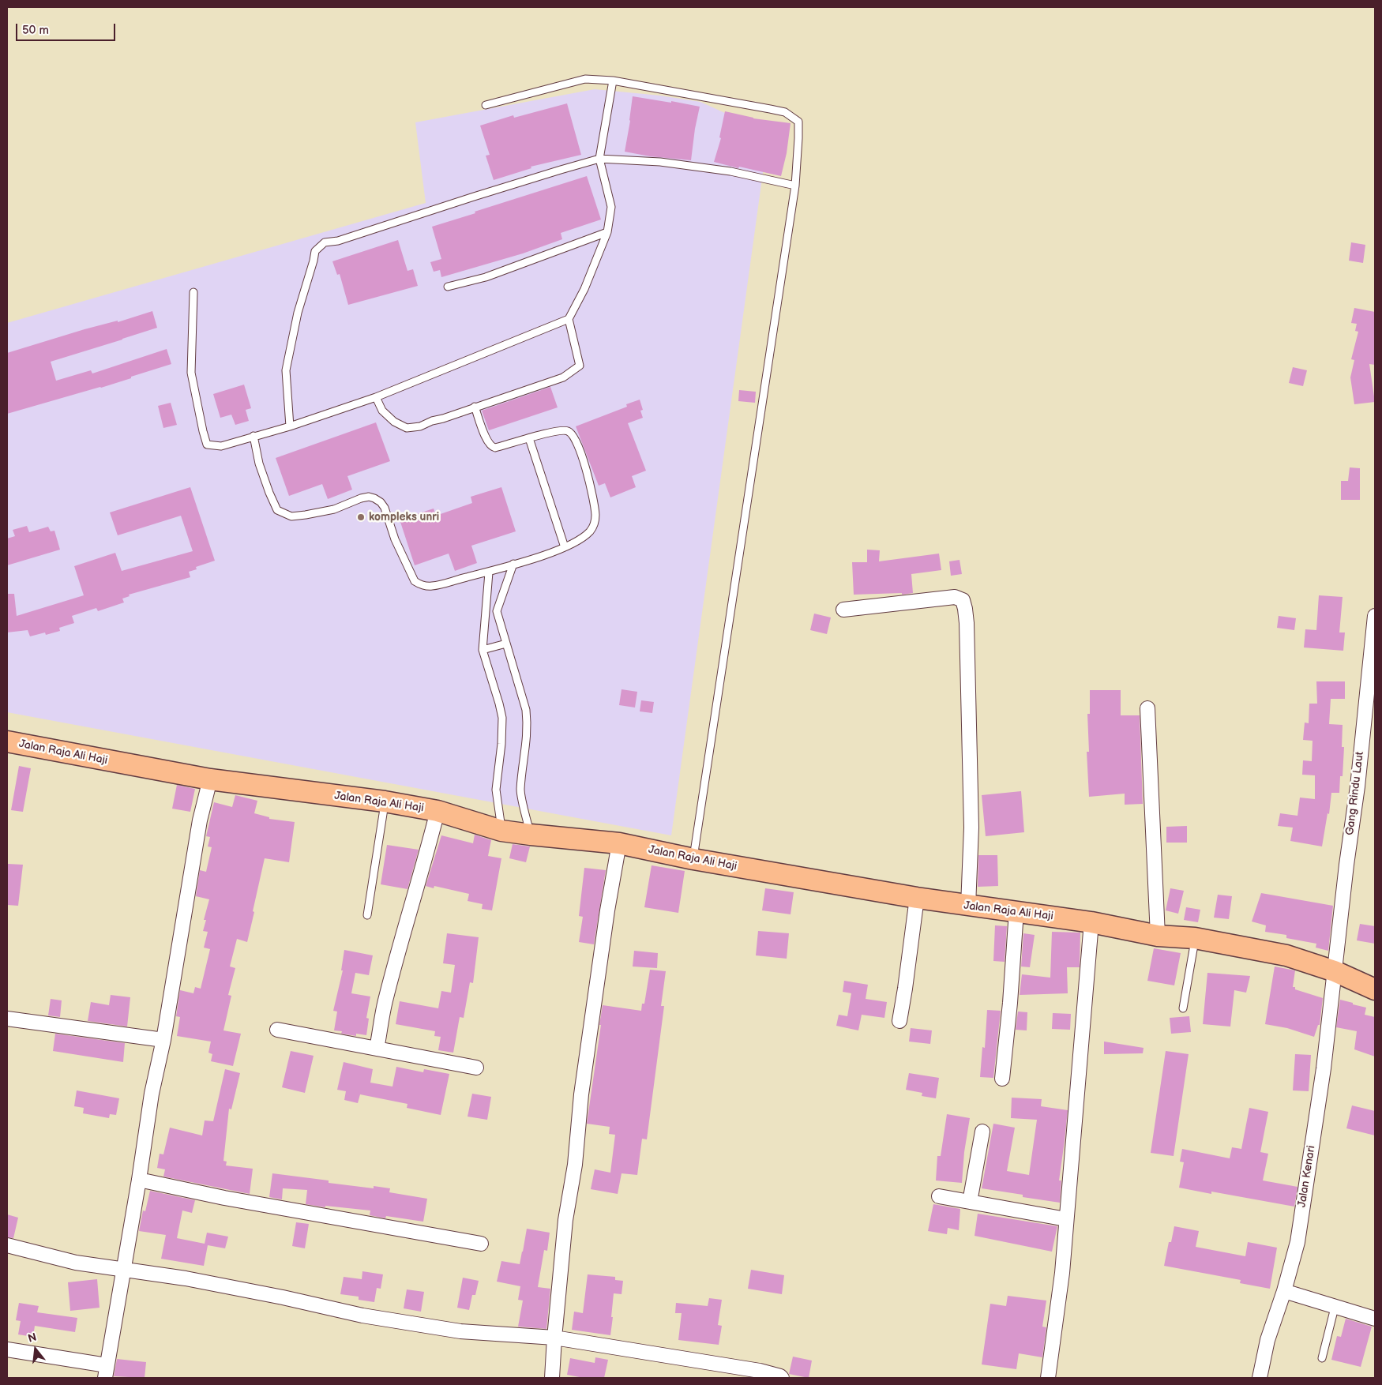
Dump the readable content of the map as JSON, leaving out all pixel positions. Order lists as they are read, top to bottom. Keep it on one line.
{"streets":{"main road":["Jalan Raja Ali Haji"],"street":["Gang Rindu Laut","Jalan Kenari"]},"crossings":[["Jalan Raja Ali Haji","Gang Rindu Laut"],["Jalan Raja Ali Haji","Jalan Kenari"],["Gang Rindu Laut","Jalan Kenari"]],"places":["kompleks unri"],"scale_bar":"50 m","north":"top"}
